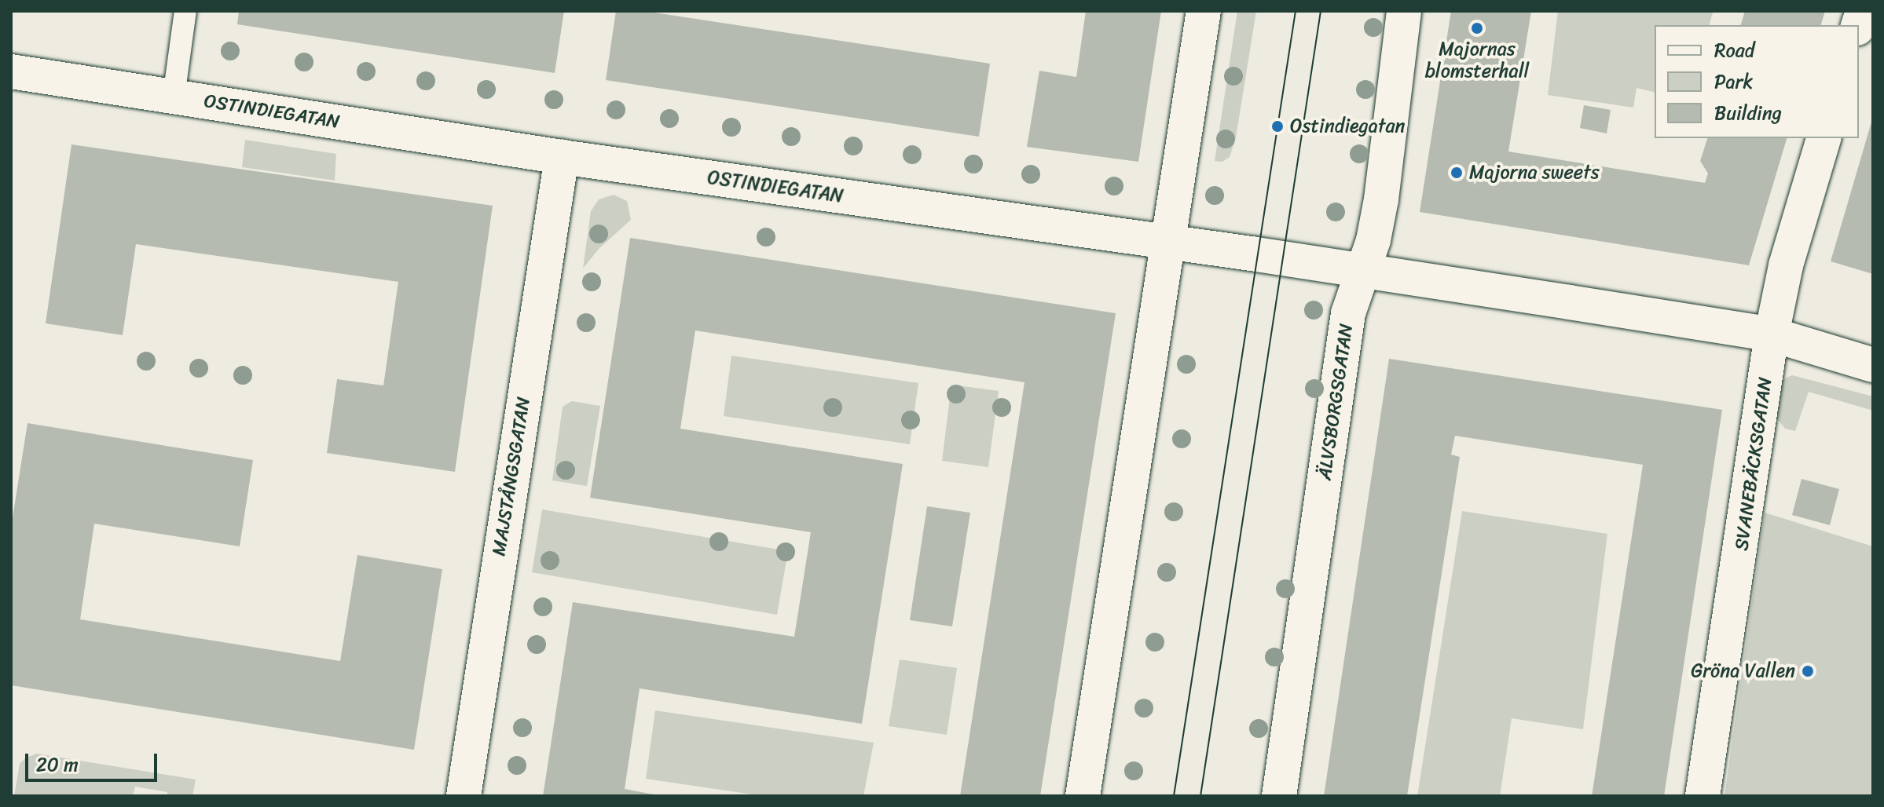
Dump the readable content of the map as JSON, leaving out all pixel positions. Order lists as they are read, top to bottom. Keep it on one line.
{"streets":{"street":["OSTINDIEGATAN","ÄLVSBORGSGATAN","SVANEBÄCKSGATAN","MAJSTÅNGSGATAN"]},"crossings":[["OSTINDIEGATAN","ÄLVSBORGSGATAN"],["OSTINDIEGATAN","SVANEBÄCKSGATAN"],["OSTINDIEGATAN","MAJSTÅNGSGATAN"]],"places":["Majornas blomsterhall","Ostindiegatan","Majorna sweets","Gröna Vallen"],"legend":["Road","Park","Building"],"scale_bar":"20 m"}
